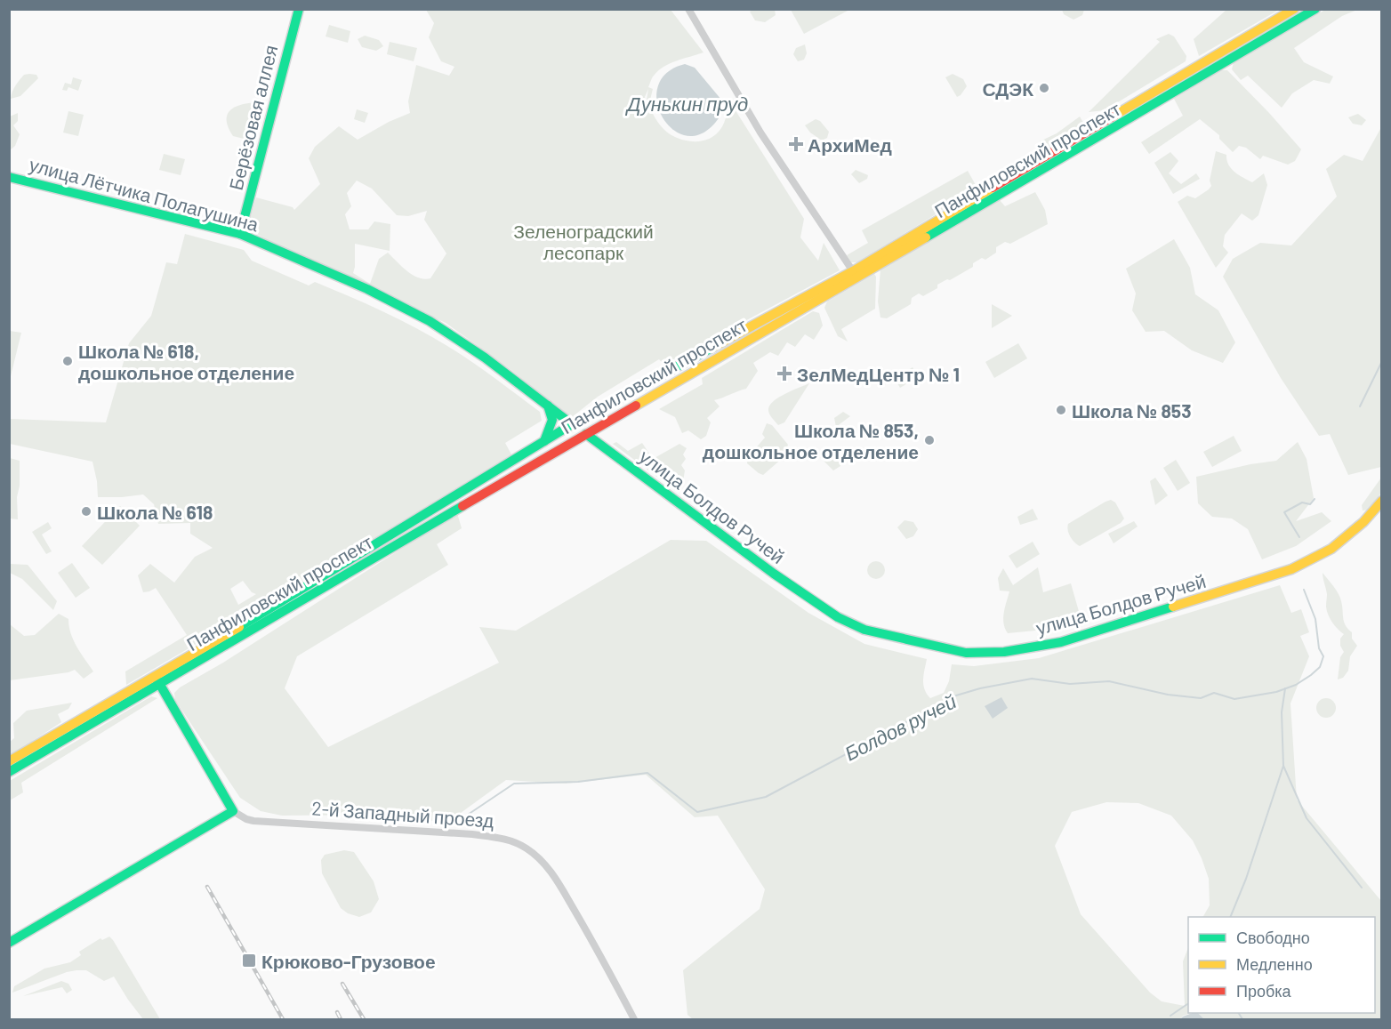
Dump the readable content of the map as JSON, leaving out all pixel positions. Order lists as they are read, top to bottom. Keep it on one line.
{"streets":{"main road":["Берёзовая аллея","Панфиловский проспект","улица Лётчика Полагушина","улица Болдов Ручей"],"street":["2-й Западный проезд"]},"crossings":[["Берёзовая аллея","улица Лётчика Полагушина"],["Панфиловский проспект","улица Лётчика Полагушина"],["Панфиловский проспект","улица Болдов Ручей"],["улица Лётчика Полагушина","улица Болдов Ручей"]],"water":["Дунькин пруд","Болдов ручей"],"parks":["Зеленоградский лесопарк"],"places":{"other":["СДЭК","Школа № 618, дошкольное отделение","Школа № 853","Школа № 853, дошкольное отделение","Школа № 618"],"health":["АрхиМед","ЗелМедЦентр № 1"],"transit":["Крюково-Грузовое"]},"legend":["Свободно","Медленно","Пробка"]}
